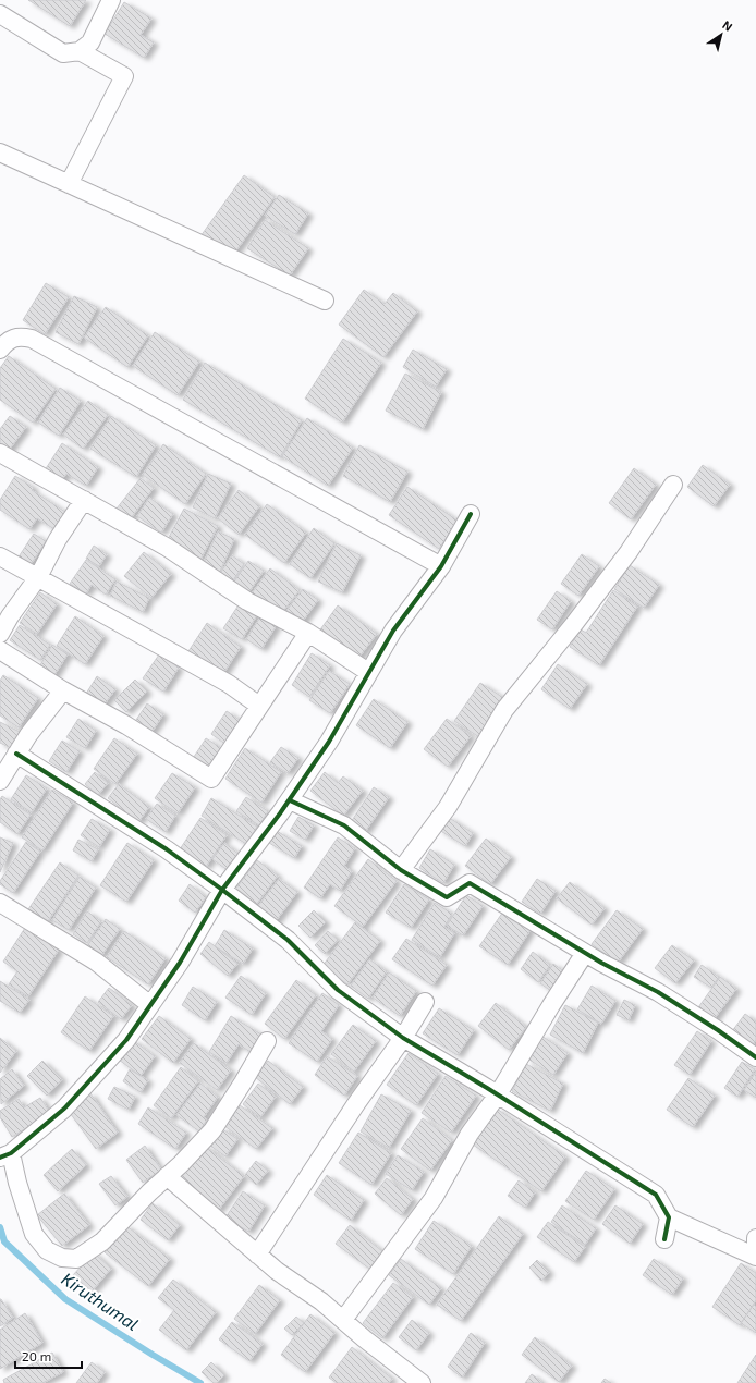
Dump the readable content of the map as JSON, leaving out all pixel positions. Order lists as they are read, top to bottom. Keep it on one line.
{"water":["Kiruthumal"],"scale_bar":"20 m","north":"top right"}
